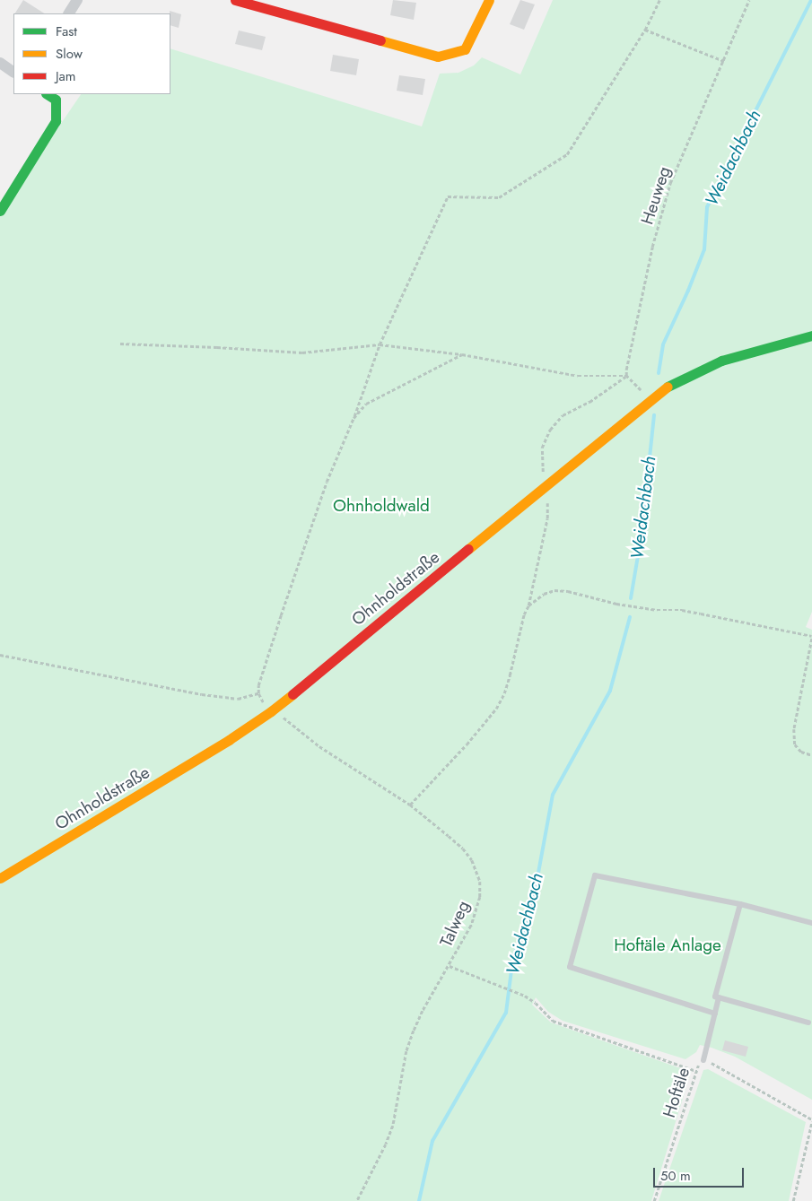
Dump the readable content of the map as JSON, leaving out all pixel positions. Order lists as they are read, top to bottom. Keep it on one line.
{"streets":{"main road":["Ohnholdstraße"],"path":["Heuweg","Talweg","Hoftäle"]},"crossings":[["Ohnholdstraße","Talweg"]],"water":["Weidachbach"],"parks":["Ohnholdwald","Hoftäle Anlage"],"legend":["Fast","Slow","Jam"],"scale_bar":"50 m"}
